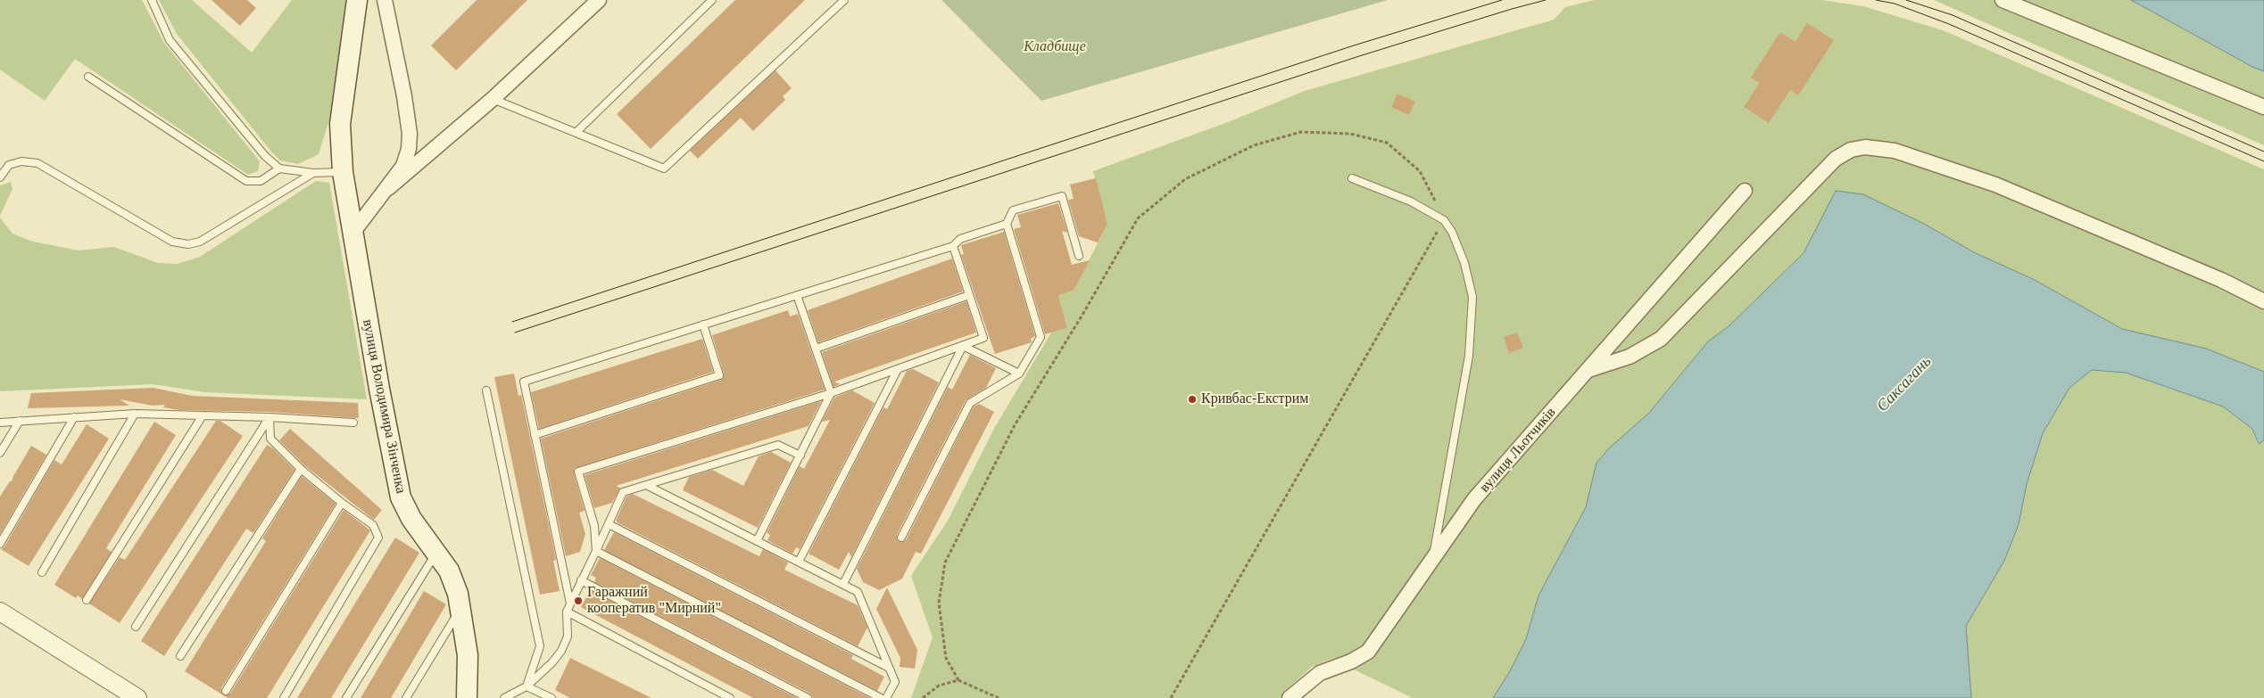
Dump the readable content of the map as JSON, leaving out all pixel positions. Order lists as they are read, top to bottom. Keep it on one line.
{"streets":{"main road":["вулиця Володимира Зінченка"],"street":["вулиця Льотчиків"]},"water":["Саксагань"],"parks":["Кладбище"],"places":["Кривбас-Екстрим","Гаражний кооператив \"Мирний\""]}
